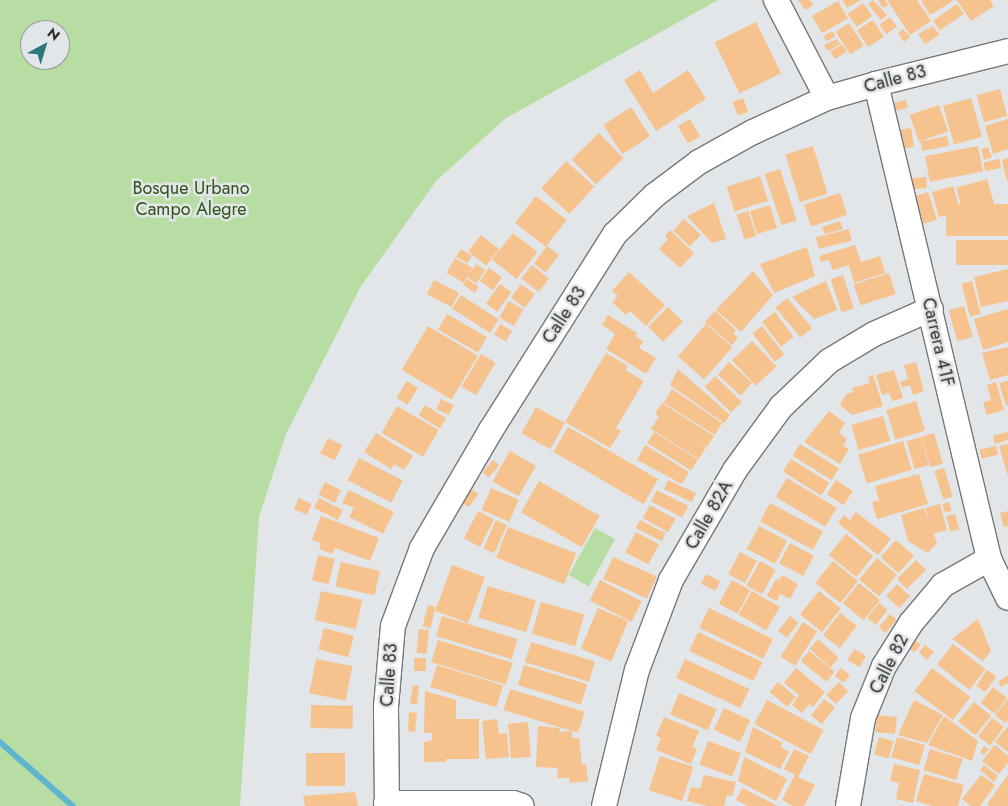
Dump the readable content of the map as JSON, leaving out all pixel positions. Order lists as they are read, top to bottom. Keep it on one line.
{"streets":{"street":["Calle 83","Carrera 41F","Calle 82A","Calle 82"]},"crossings":[["Calle 83","Carrera 41F"],["Carrera 41F","Calle 82A"],["Carrera 41F","Calle 82"]],"parks":["Bosque Urbano Campo Alegre"],"north":"top right"}
